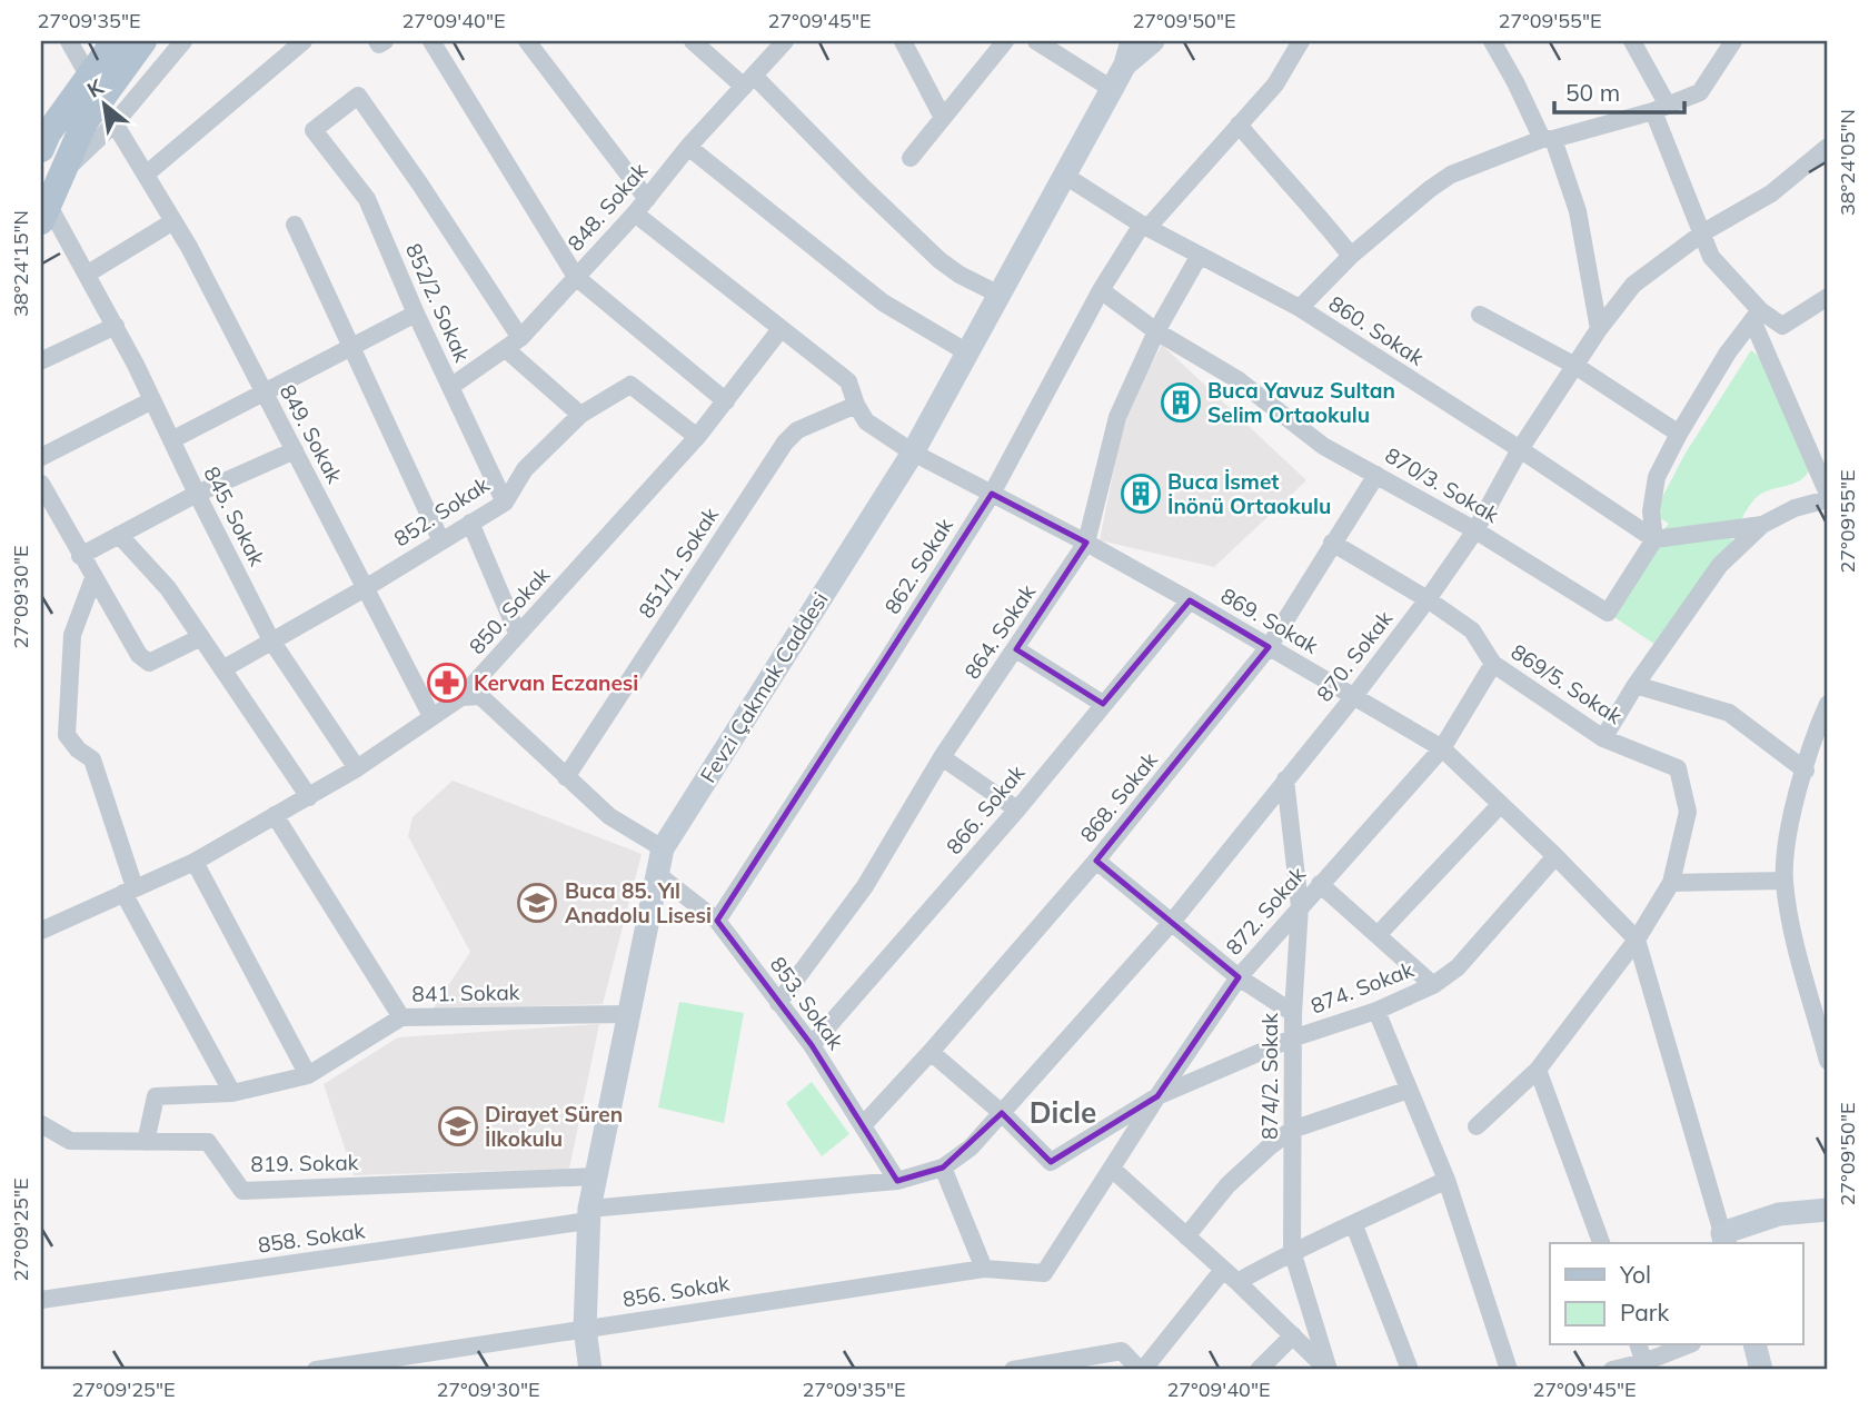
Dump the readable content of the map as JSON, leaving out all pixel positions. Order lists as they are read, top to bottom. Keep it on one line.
{"streets":{"main road":["Fevzi Çakmak Caddesi"],"street":["848. Sokak","852/2. Sokak","860. Sokak","849. Sokak","870/3. Sokak","852. Sokak","845. Sokak","851/1. Sokak","862. Sokak","850. Sokak","869. Sokak","864. Sokak","870. Sokak","869/5. Sokak","868. Sokak","866. Sokak","872. Sokak","874. Sokak","841. Sokak","853. Sokak","874/2. Sokak","819. Sokak","858. Sokak","856. Sokak"]},"crossings":[["848. Sokak","852/2. Sokak"],["848. Sokak","869. Sokak"],["852/2. Sokak","852. Sokak"],["860. Sokak","870/3. Sokak"],["860. Sokak","862. Sokak"],["860. Sokak","864. Sokak"],["860. Sokak","870. Sokak"],["860. Sokak","Fevzi Çakmak Caddesi"],["849. Sokak","852. Sokak"],["849. Sokak","850. Sokak"],["870/3. Sokak","862. Sokak"],["870/3. Sokak","864. Sokak"],["870/3. Sokak","870. Sokak"],["870/3. Sokak","868. Sokak"],["852. Sokak","845. Sokak"],["852. Sokak","850. Sokak"],["845. Sokak","850. Sokak"],["851/1. Sokak","869. Sokak"],["862. Sokak","869. Sokak"],["862. Sokak","853. Sokak"],["850. Sokak","869. Sokak"],["850. Sokak","841. Sokak"],["869. Sokak","864. Sokak"],["869. Sokak","870. Sokak"],["869. Sokak","869/5. Sokak"],["869. Sokak","Fevzi Çakmak Caddesi"],["869. Sokak","868. Sokak"],["869. Sokak","866. Sokak"],["869. Sokak","872. Sokak"],["869. Sokak","874. Sokak"],["864. Sokak","853. Sokak"],["870. Sokak","869/5. Sokak"],["870. Sokak","872. Sokak"],["870. Sokak","853. Sokak"],["870. Sokak","874/2. Sokak"],["870. Sokak","858. Sokak"],["869/5. Sokak","868. Sokak"],["869/5. Sokak","872. Sokak"],["Fevzi Çakmak Caddesi","841. Sokak"],["Fevzi Çakmak Caddesi","853. Sokak"],["Fevzi Çakmak Caddesi","819. Sokak"],["Fevzi Çakmak Caddesi","858. Sokak"],["Fevzi Çakmak Caddesi","856. Sokak"],["868. Sokak","853. Sokak"],["866. Sokak","853. Sokak"],["872. Sokak","874. Sokak"],["872. Sokak","874/2. Sokak"],["874. Sokak","874/2. Sokak"],["853. Sokak","858. Sokak"]],"districts":["Dicle"],"places":{"building":["Buca Yavuz Sultan Selim Ortaokulu","Buca İsmet İnönü Ortaokulu"],"pharmacy":["Kervan Eczanesi"],"school or university":["Buca 85. Yıl Anadolu Lisesi","Dirayet Süren İlkokulu"]},"legend":["Yol","Park"],"scale_bar":"50 m","north":"top left","coordinates":["27°09'35\"E","27°09'40\"E","27°09'45\"E","27°09'50\"E","27°09'55\"E","38°24'05\"N","38°24'15\"N","27°09'30\"E","27°09'25\"E"]}
